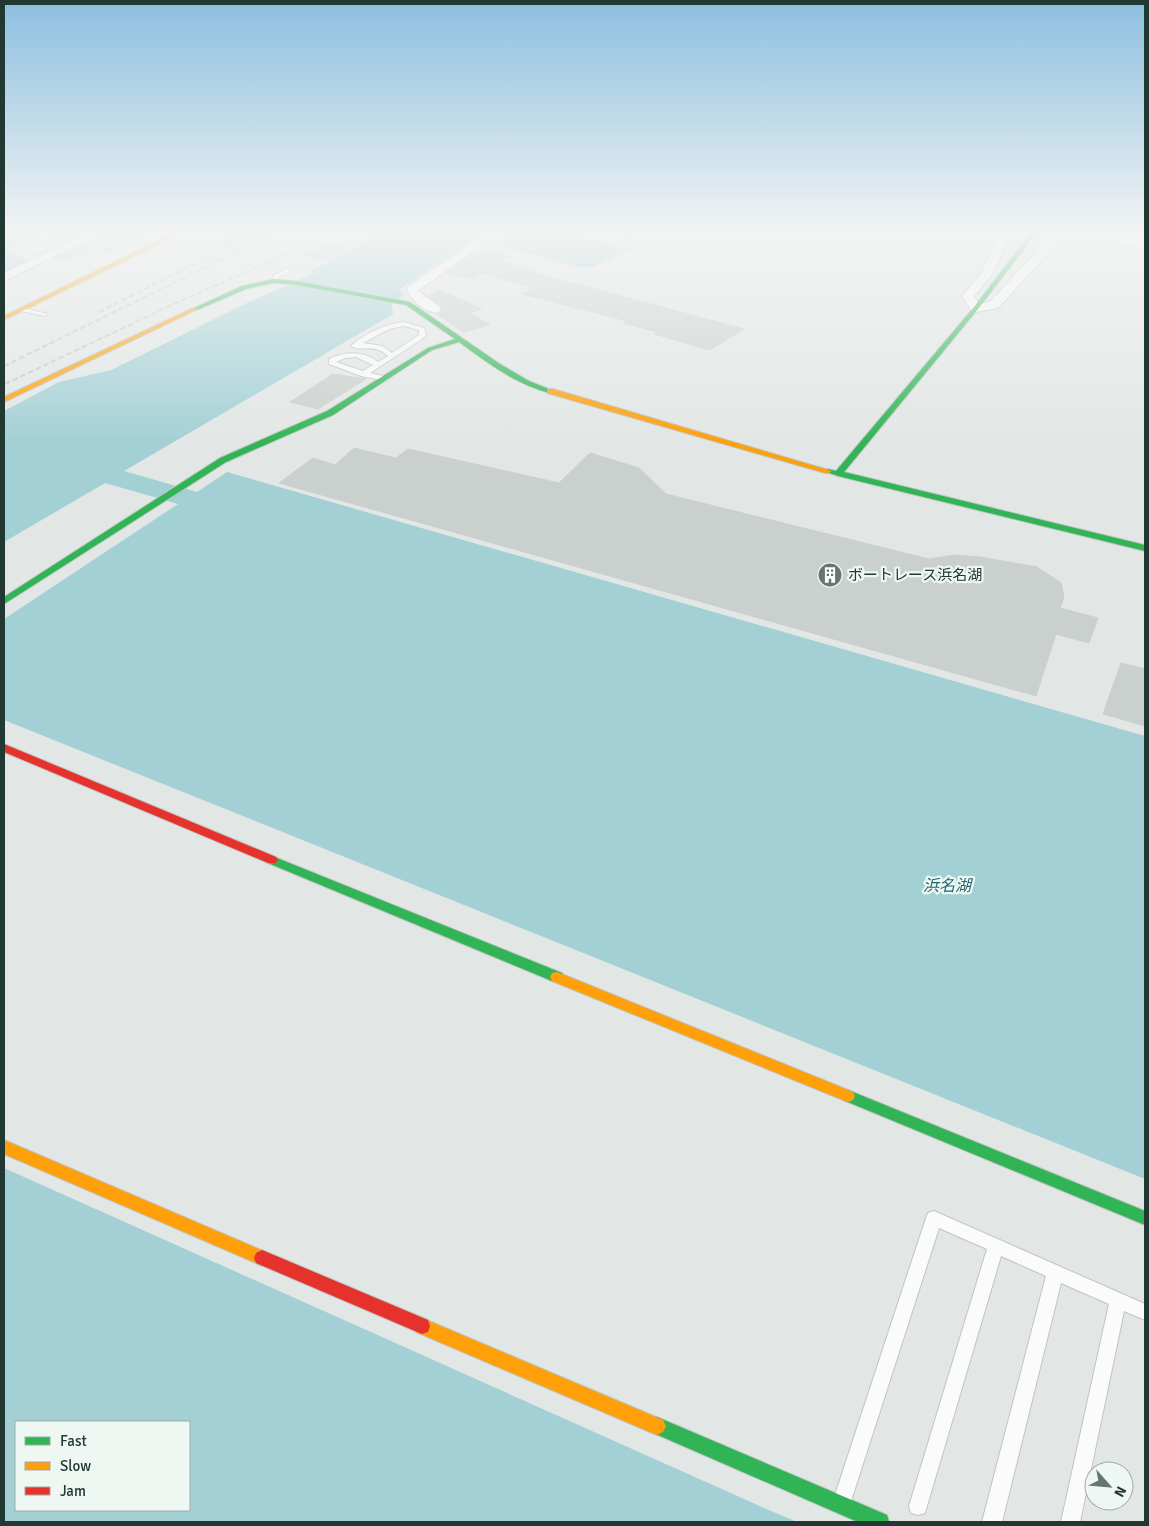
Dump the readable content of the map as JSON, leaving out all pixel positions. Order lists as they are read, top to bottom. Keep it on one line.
{"water":["浜名湖"],"places":{"building":["ボートレース浜名湖"]},"legend":["Fast","Slow","Jam"],"north":"bottom right"}
